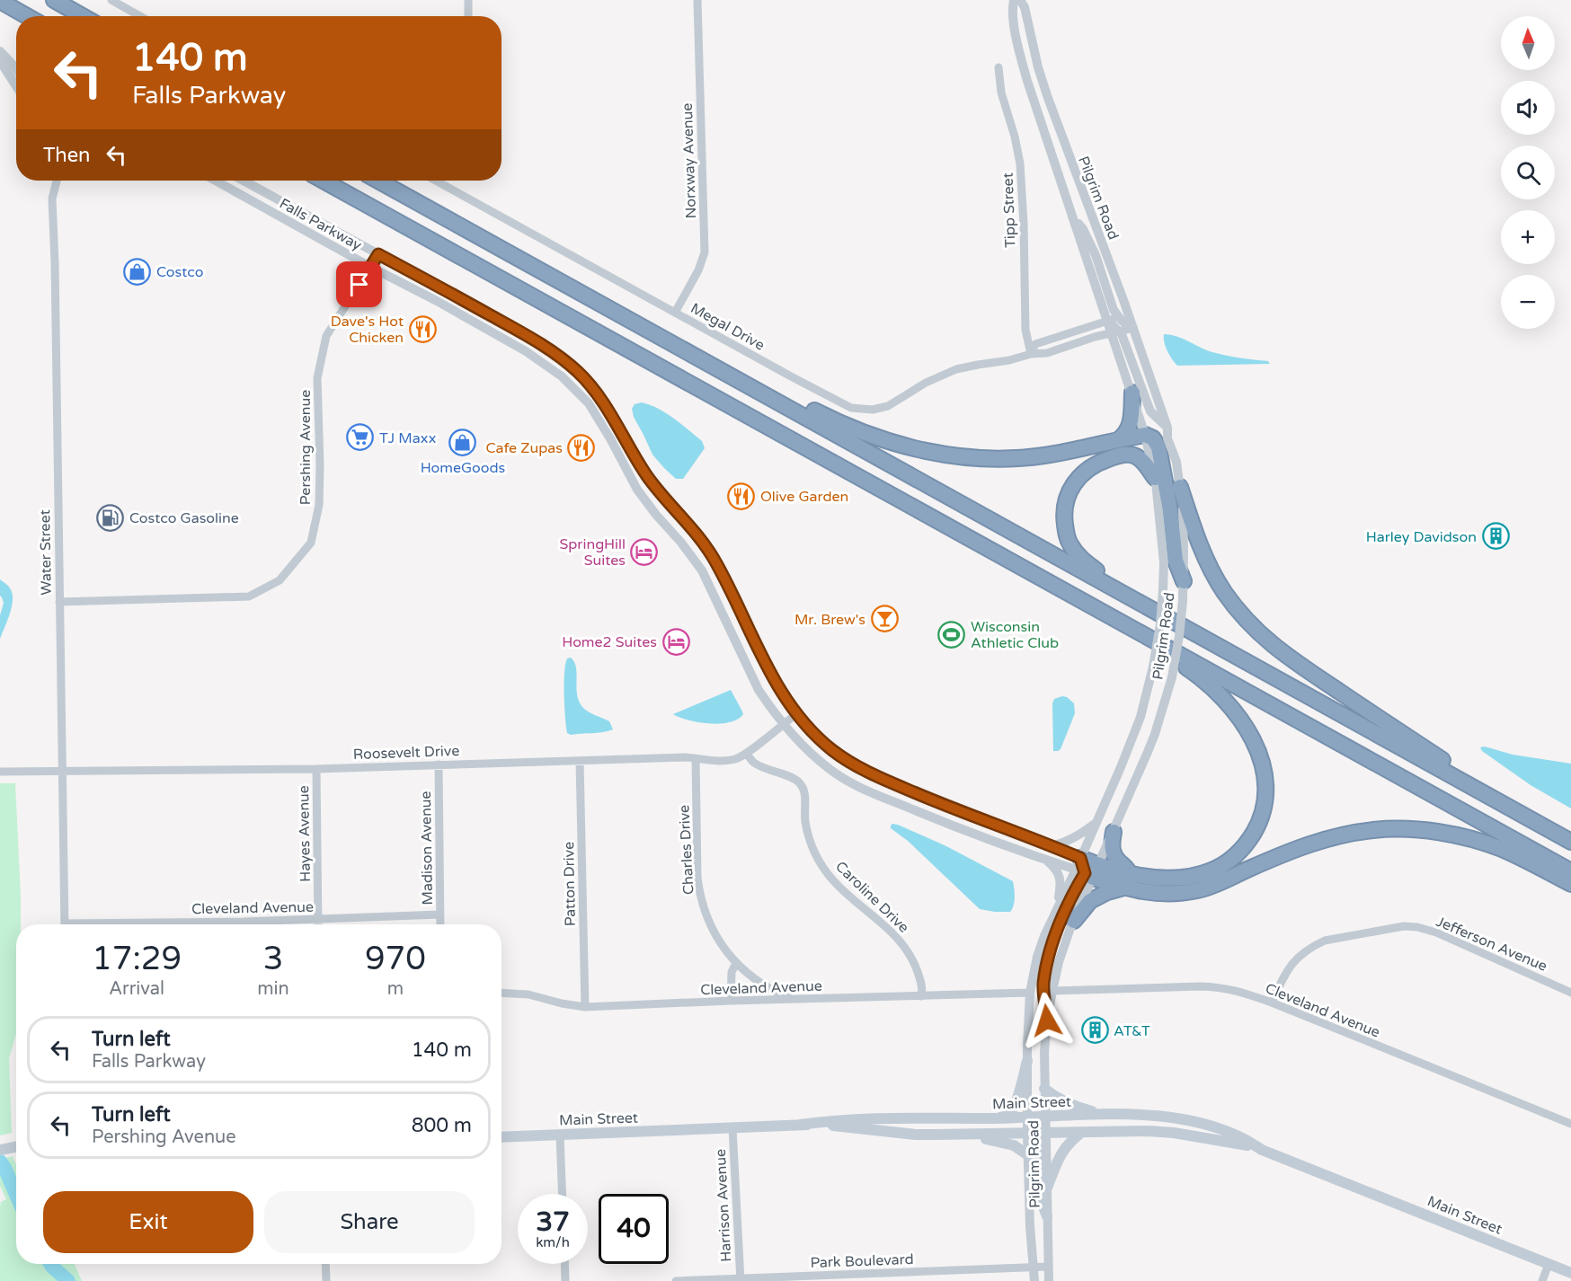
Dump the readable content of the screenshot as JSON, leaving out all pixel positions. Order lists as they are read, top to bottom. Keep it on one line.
{"streets":{"main road":["Main Street"],"street":["Norxway Avenue","Pilgrim Road","Tipp Street","Falls Parkway","Megal Drive","Pershing Avenue","Water Street","Roosevelt Drive","Hayes Avenue","Madison Avenue","Charles Drive","Patton Drive","Caroline Drive","Cleveland Avenue","Jefferson Avenue","Harrison Avenue","Park Boulevard"]},"crossings":[["Norxway Avenue","Megal Drive"],["Pilgrim Road","Falls Parkway"],["Pilgrim Road","Megal Drive"],["Pilgrim Road","Cleveland Avenue"],["Pilgrim Road","Main Street"],["Pilgrim Road","Park Boulevard"],["Tipp Street","Megal Drive"],["Falls Parkway","Pershing Avenue"],["Falls Parkway","Roosevelt Drive"],["Pershing Avenue","Water Street"],["Water Street","Roosevelt Drive"],["Roosevelt Drive","Hayes Avenue"],["Roosevelt Drive","Madison Avenue"],["Roosevelt Drive","Charles Drive"],["Roosevelt Drive","Patton Drive"],["Roosevelt Drive","Caroline Drive"],["Hayes Avenue","Cleveland Avenue"],["Madison Avenue","Cleveland Avenue"],["Charles Drive","Cleveland Avenue"],["Patton Drive","Cleveland Avenue"],["Caroline Drive","Cleveland Avenue"],["Cleveland Avenue","Jefferson Avenue"],["Main Street","Harrison Avenue"],["Harrison Avenue","Park Boulevard"]],"places":{"shop":["Costco","HomeGoods"],"restaurant":["Dave's Hot Chicken","Cafe Zupas","Olive Garden"],"supermarket":["TJ Maxx"],"fuel station":["Costco Gasoline"],"building":["Harley Davidson","AT&T"],"hotel":["SpringHill Suites","Home2 Suites"],"bar":["Mr. Brew's"],"sports":["Wisconsin Athletic Club"]},"north":"top","page":{"map_buttons":["+","−"],"turn":["140 m","Falls Parkway"],"then":"Then","eta":["17:29","Arrival","3","min","970","m"],"list":[{"name":"Turn left","note":"Falls Parkway","value":"140 m"},{"name":"Turn left","note":"Pershing Avenue","value":"800 m"}],"buttons":["Exit","Share"],"speed":"37 km/h","limit":"40"}}
